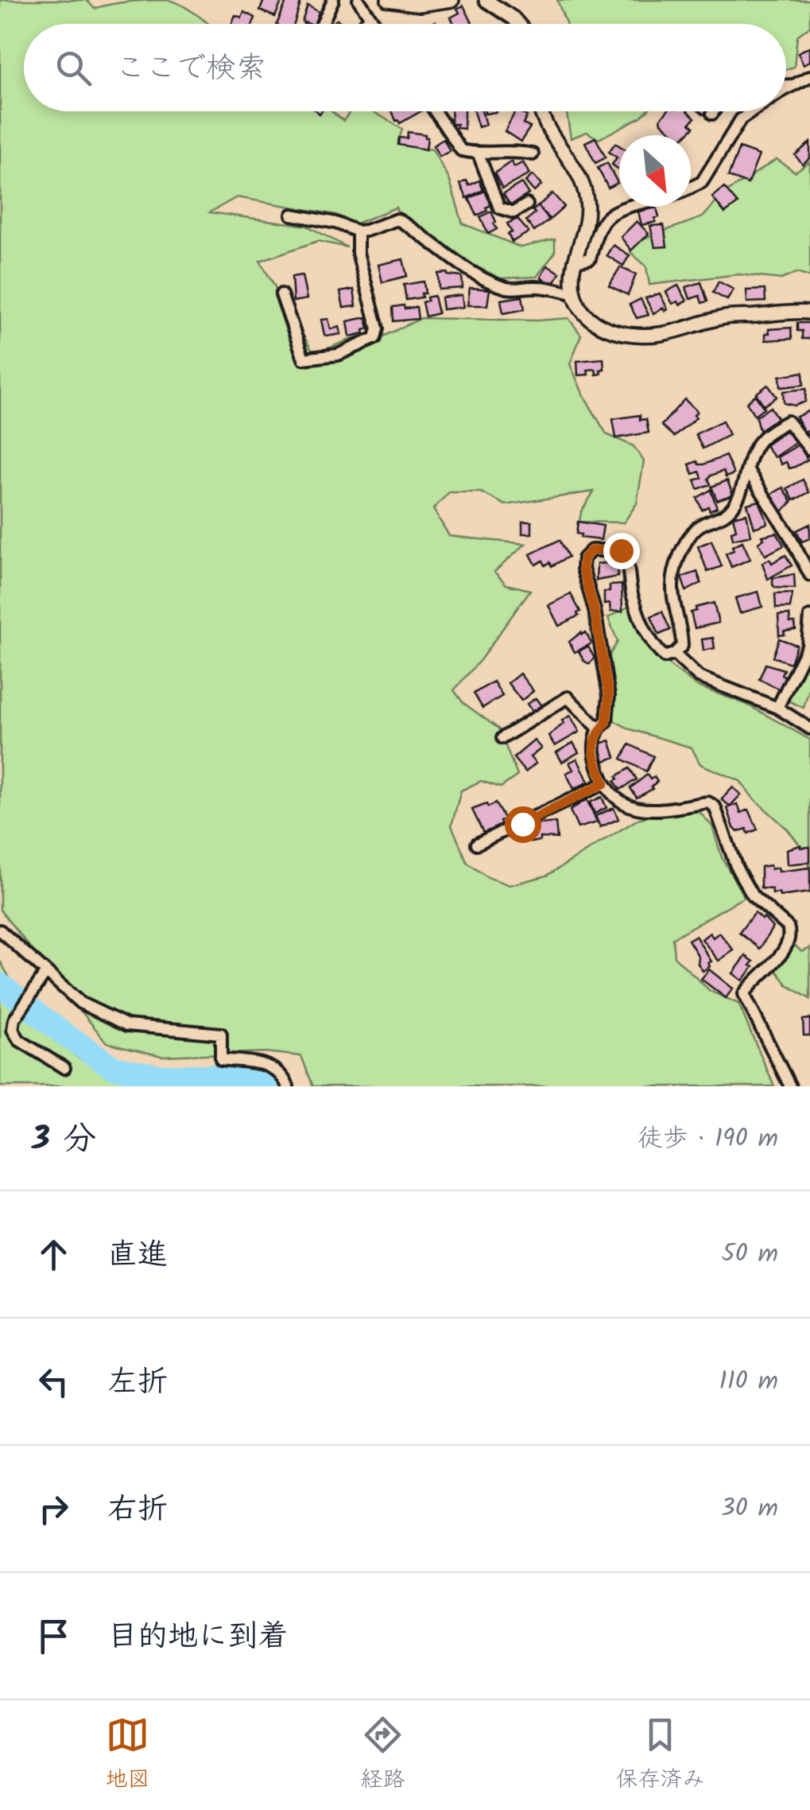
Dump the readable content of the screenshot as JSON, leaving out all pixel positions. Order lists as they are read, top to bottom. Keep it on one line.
{"north":"bottom right","page":{"search":"ここで検索","heading":["3 分","徒歩 · 190 m"],"list":[["直進","50 m"],["左折","110 m"],["右折","30 m"],"目的地に到着"],"nav":["地図","経路","保存済み"]}}
